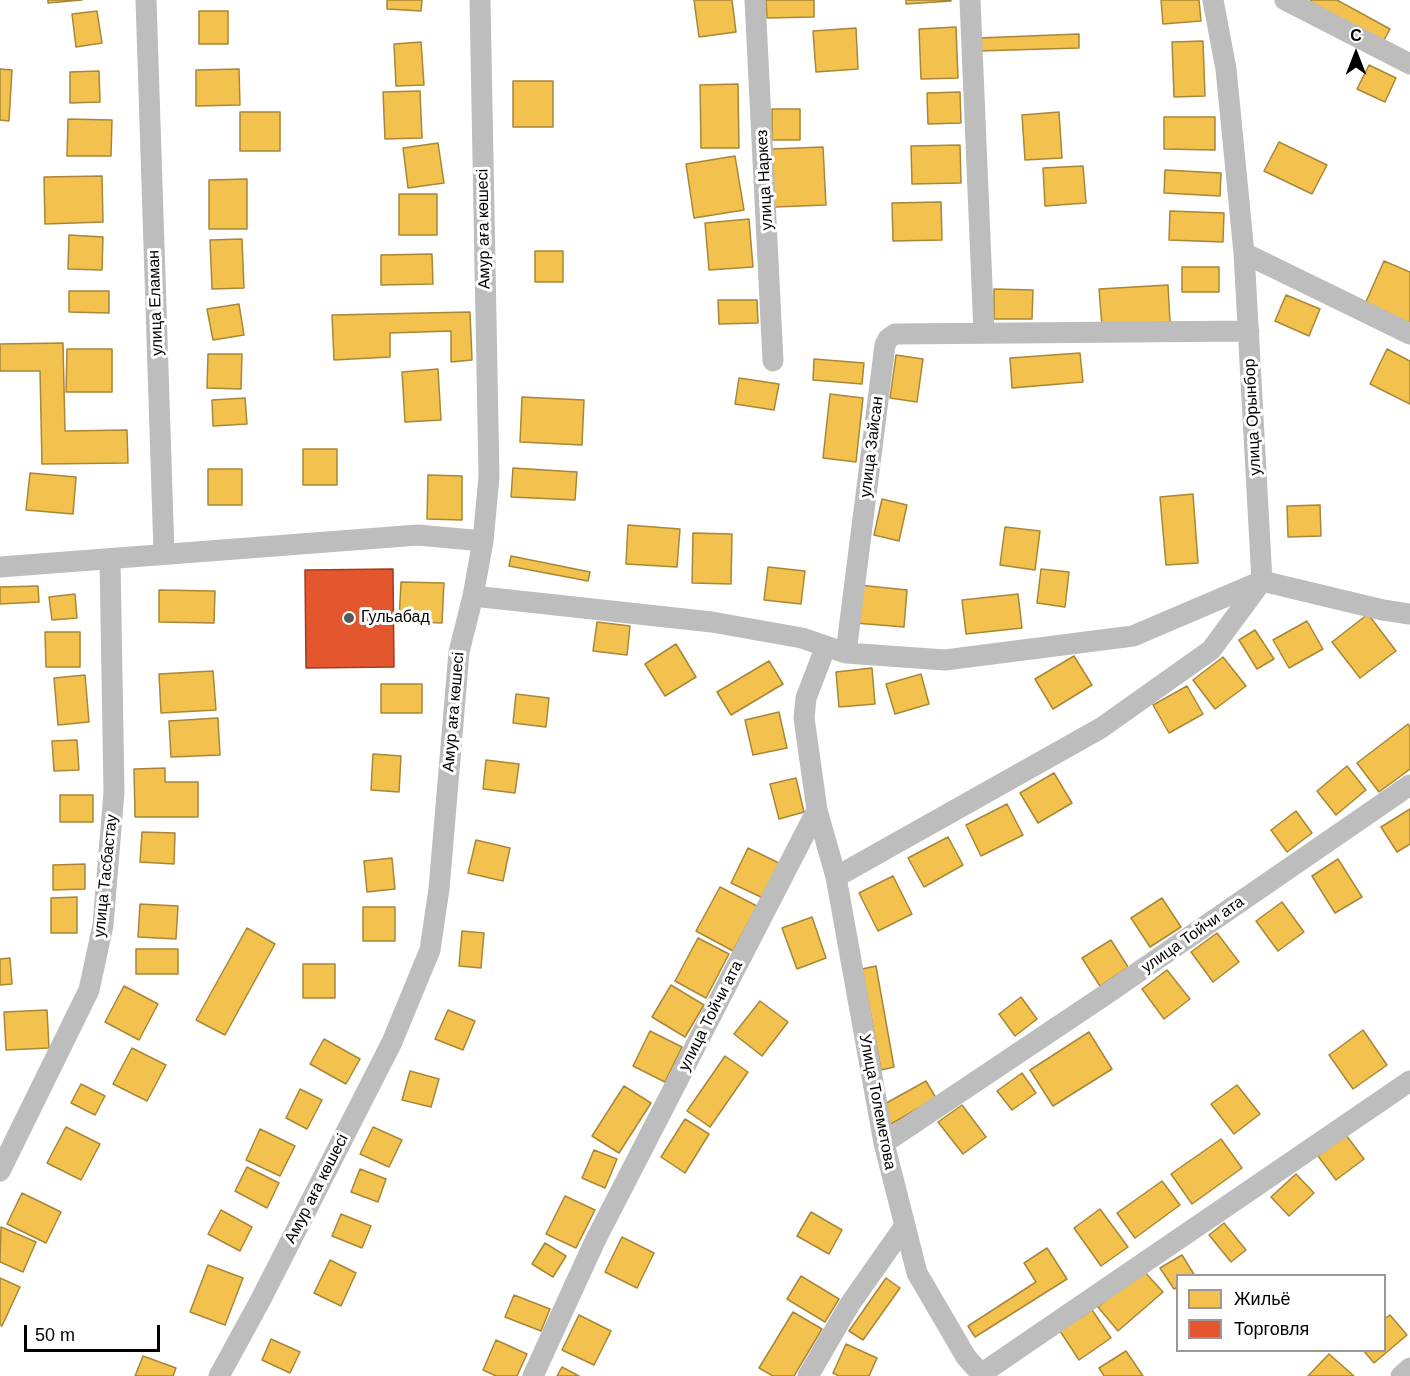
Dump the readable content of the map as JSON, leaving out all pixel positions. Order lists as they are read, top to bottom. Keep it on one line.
{"streets":{"street":["улица Наркез","Амур аға көшесі","улица Еламан","улица Орынбор","улица Зайсан","улица Тасбастау","улица Тойчи ата","Улица Толеметова"]},"crossings":[["улица Орынбор","улица Зайсан"],["улица Тойчи ата","Улица Толеметова"]],"places":["Гульабад"],"legend":["Жильё","Торговля"],"scale_bar":"50 m","north":"top"}
